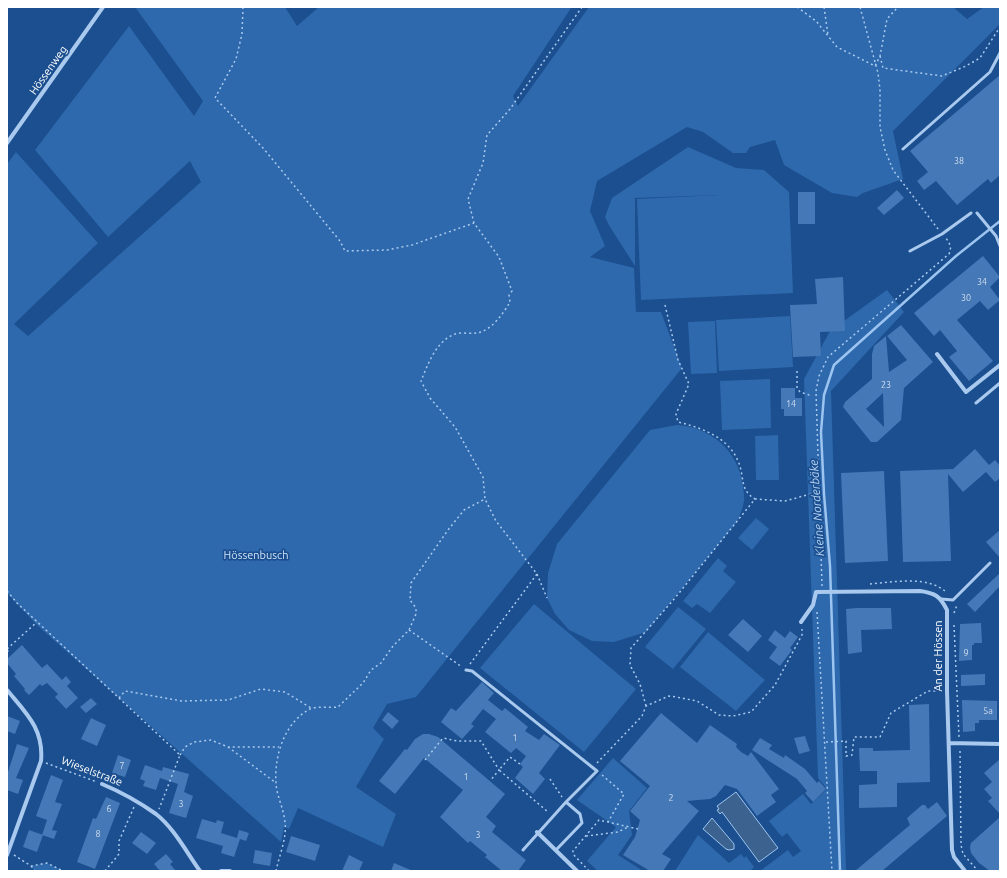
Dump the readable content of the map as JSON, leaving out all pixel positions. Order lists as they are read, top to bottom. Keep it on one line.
{"streets":{"street":["Hössenweg","An der Hössen","Wieselstraße"]},"water":["Kleine Norderbäke"],"parks":["Hössenbusch"],"house_numbers":["38","34","30","23","14","9","5a","1","7","1","2","3","6","8","3"]}
